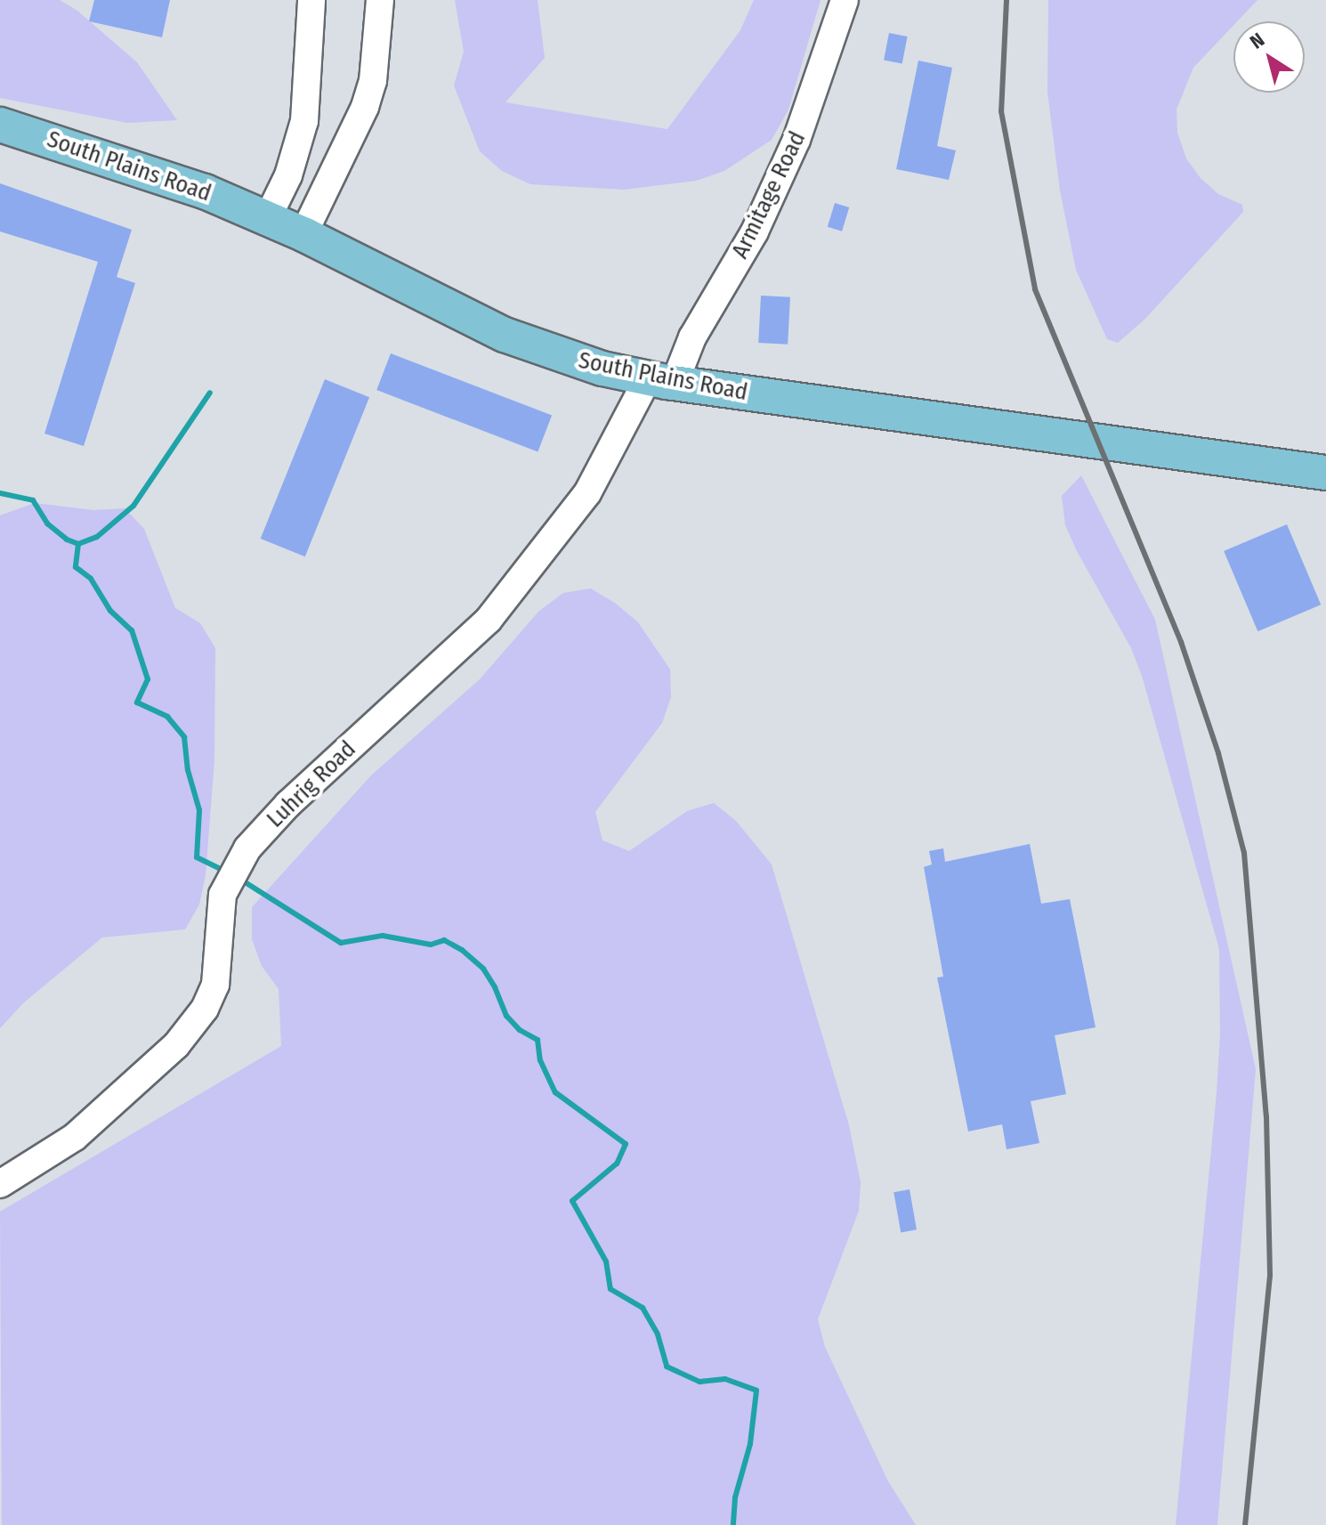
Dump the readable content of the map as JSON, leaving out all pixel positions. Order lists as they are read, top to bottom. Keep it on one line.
{"streets":{"main road":["South Plains Road"],"street":["Armitage Road","Luhrig Road"]},"crossings":[["South Plains Road","Armitage Road"],["South Plains Road","Luhrig Road"],["Armitage Road","Luhrig Road"]],"north":"top left"}
